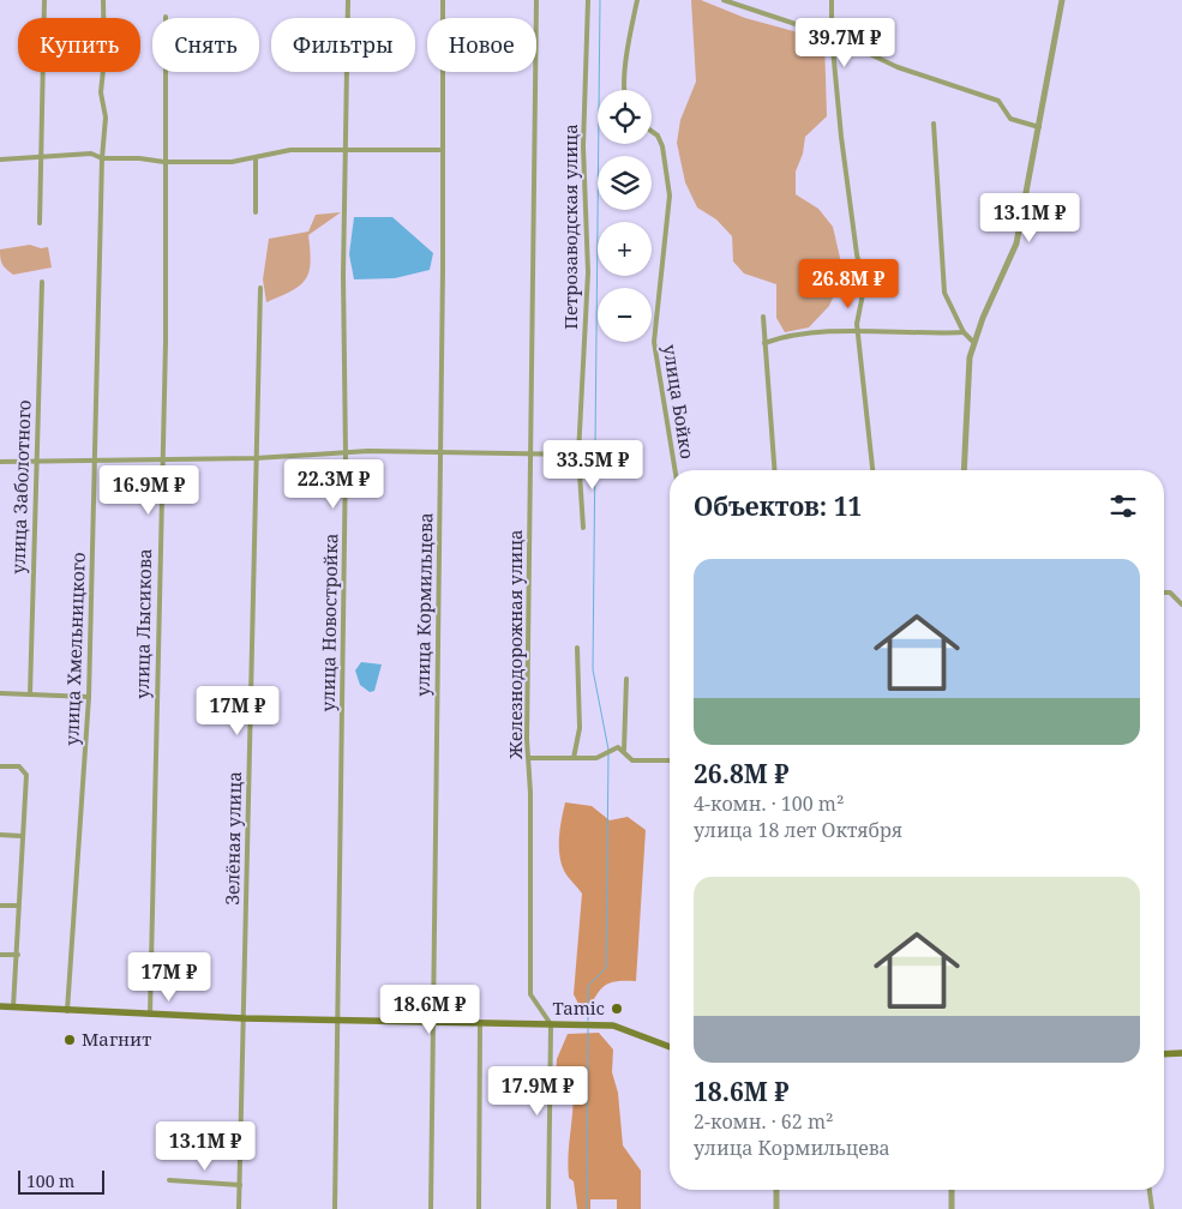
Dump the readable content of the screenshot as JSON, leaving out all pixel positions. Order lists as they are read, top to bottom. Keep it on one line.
{"streets":{"street":["Петрозаводская улица","улица Бойко","улица Заболотного","улица Кормильцева","улица Новостройка","улица Лысикова","Железнодорожная улица","улица Хмельницкого","Зелёная улица"]},"places":["Tamic","Магнит"],"scale_bar":"100 m","page":{"price":["39.7M ₽","13.1M ₽","26.8M ₽","33.5M ₽","22.3M ₽","16.9M ₽","17M ₽","17M ₽","18.6M ₽","17.9M ₽","13.1M ₽"],"chip":["Купить","Снять","Фильтры","Новое"],"map_buttons":["+","−"],"heading":"Объектов: 11","list":[{"name":"26.8M ₽","note":"4-комн. · 100 m² · улица 18 лет Октября"},{"name":"18.6M ₽","note":"2-комн. · 62 m² · улица Кормильцева"}],"scale":"100 m"}}
